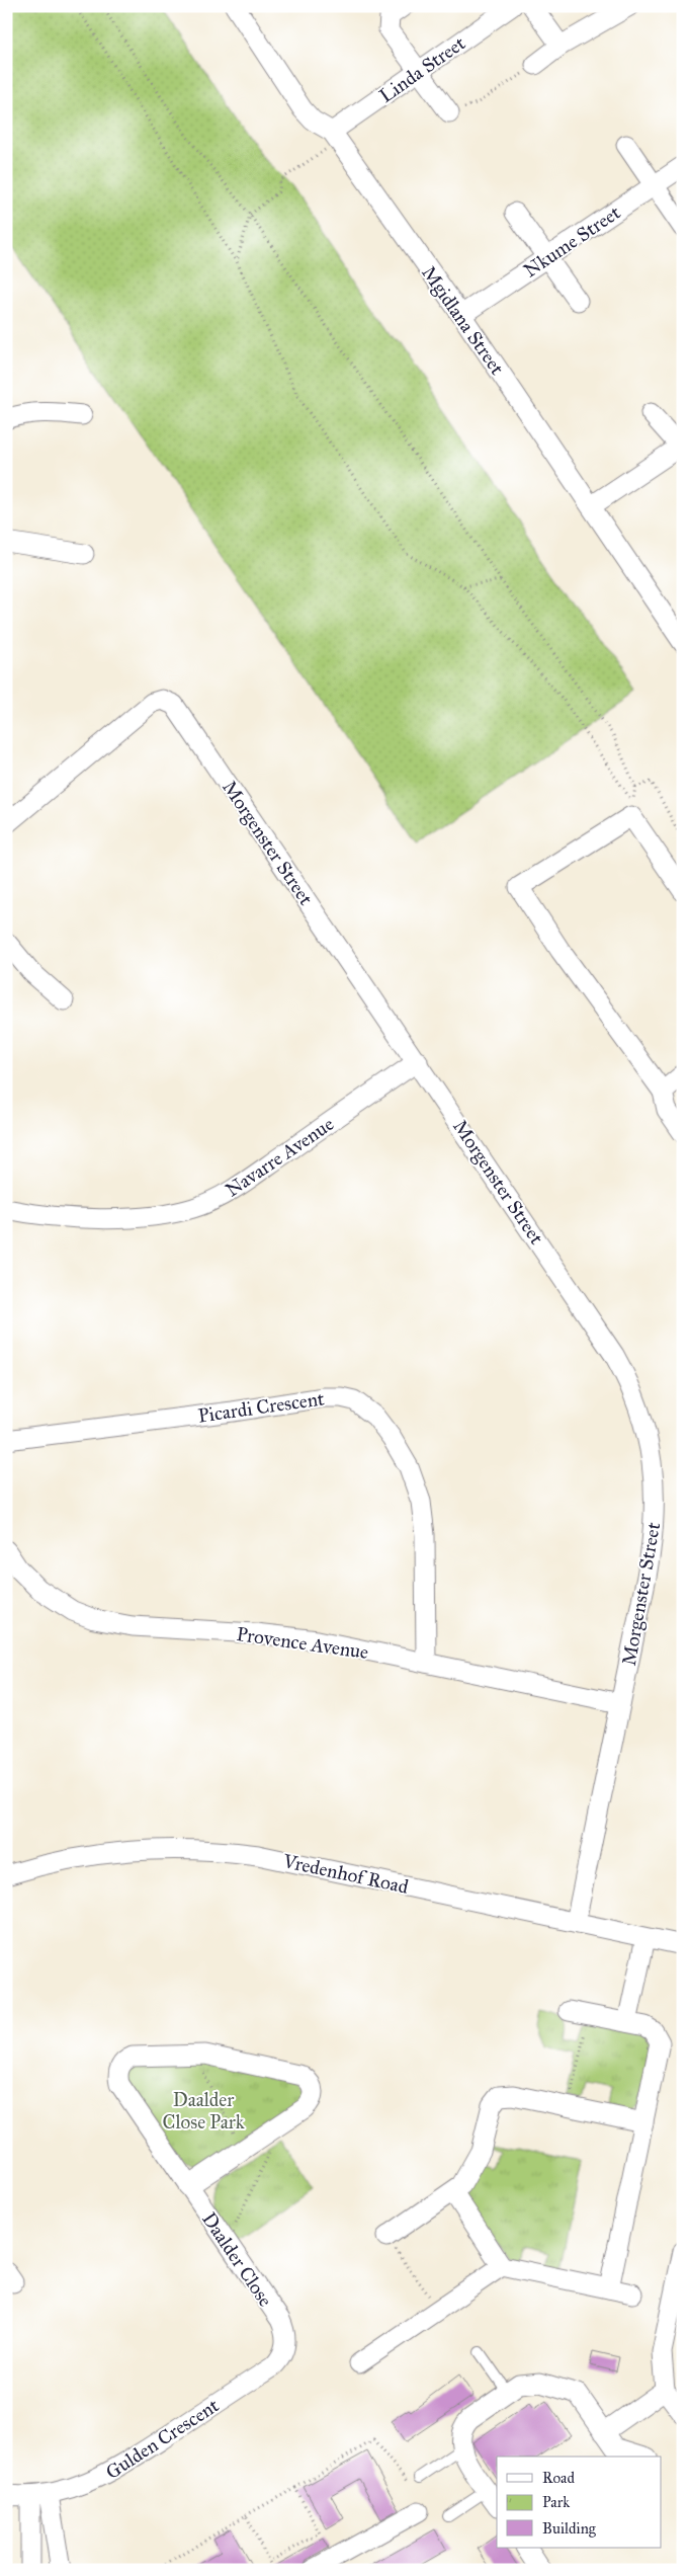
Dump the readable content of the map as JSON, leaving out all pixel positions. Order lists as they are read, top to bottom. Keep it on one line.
{"streets":{"street":["Linda Street","Nkume Street","Mgidlana Street","Morgenster Street","Navarre Avenue","Picardi Crescent","Provence Avenue","Vredenhof Road","Daalder Close","Gulden Crescent"]},"crossings":[["Linda Street","Mgidlana Street"],["Nkume Street","Mgidlana Street"],["Morgenster Street","Navarre Avenue"],["Morgenster Street","Provence Avenue"],["Morgenster Street","Vredenhof Road"],["Picardi Crescent","Provence Avenue"],["Daalder Close","Gulden Crescent"]],"parks":["Daalder Close Park"],"legend":["Road","Park","Building"]}
